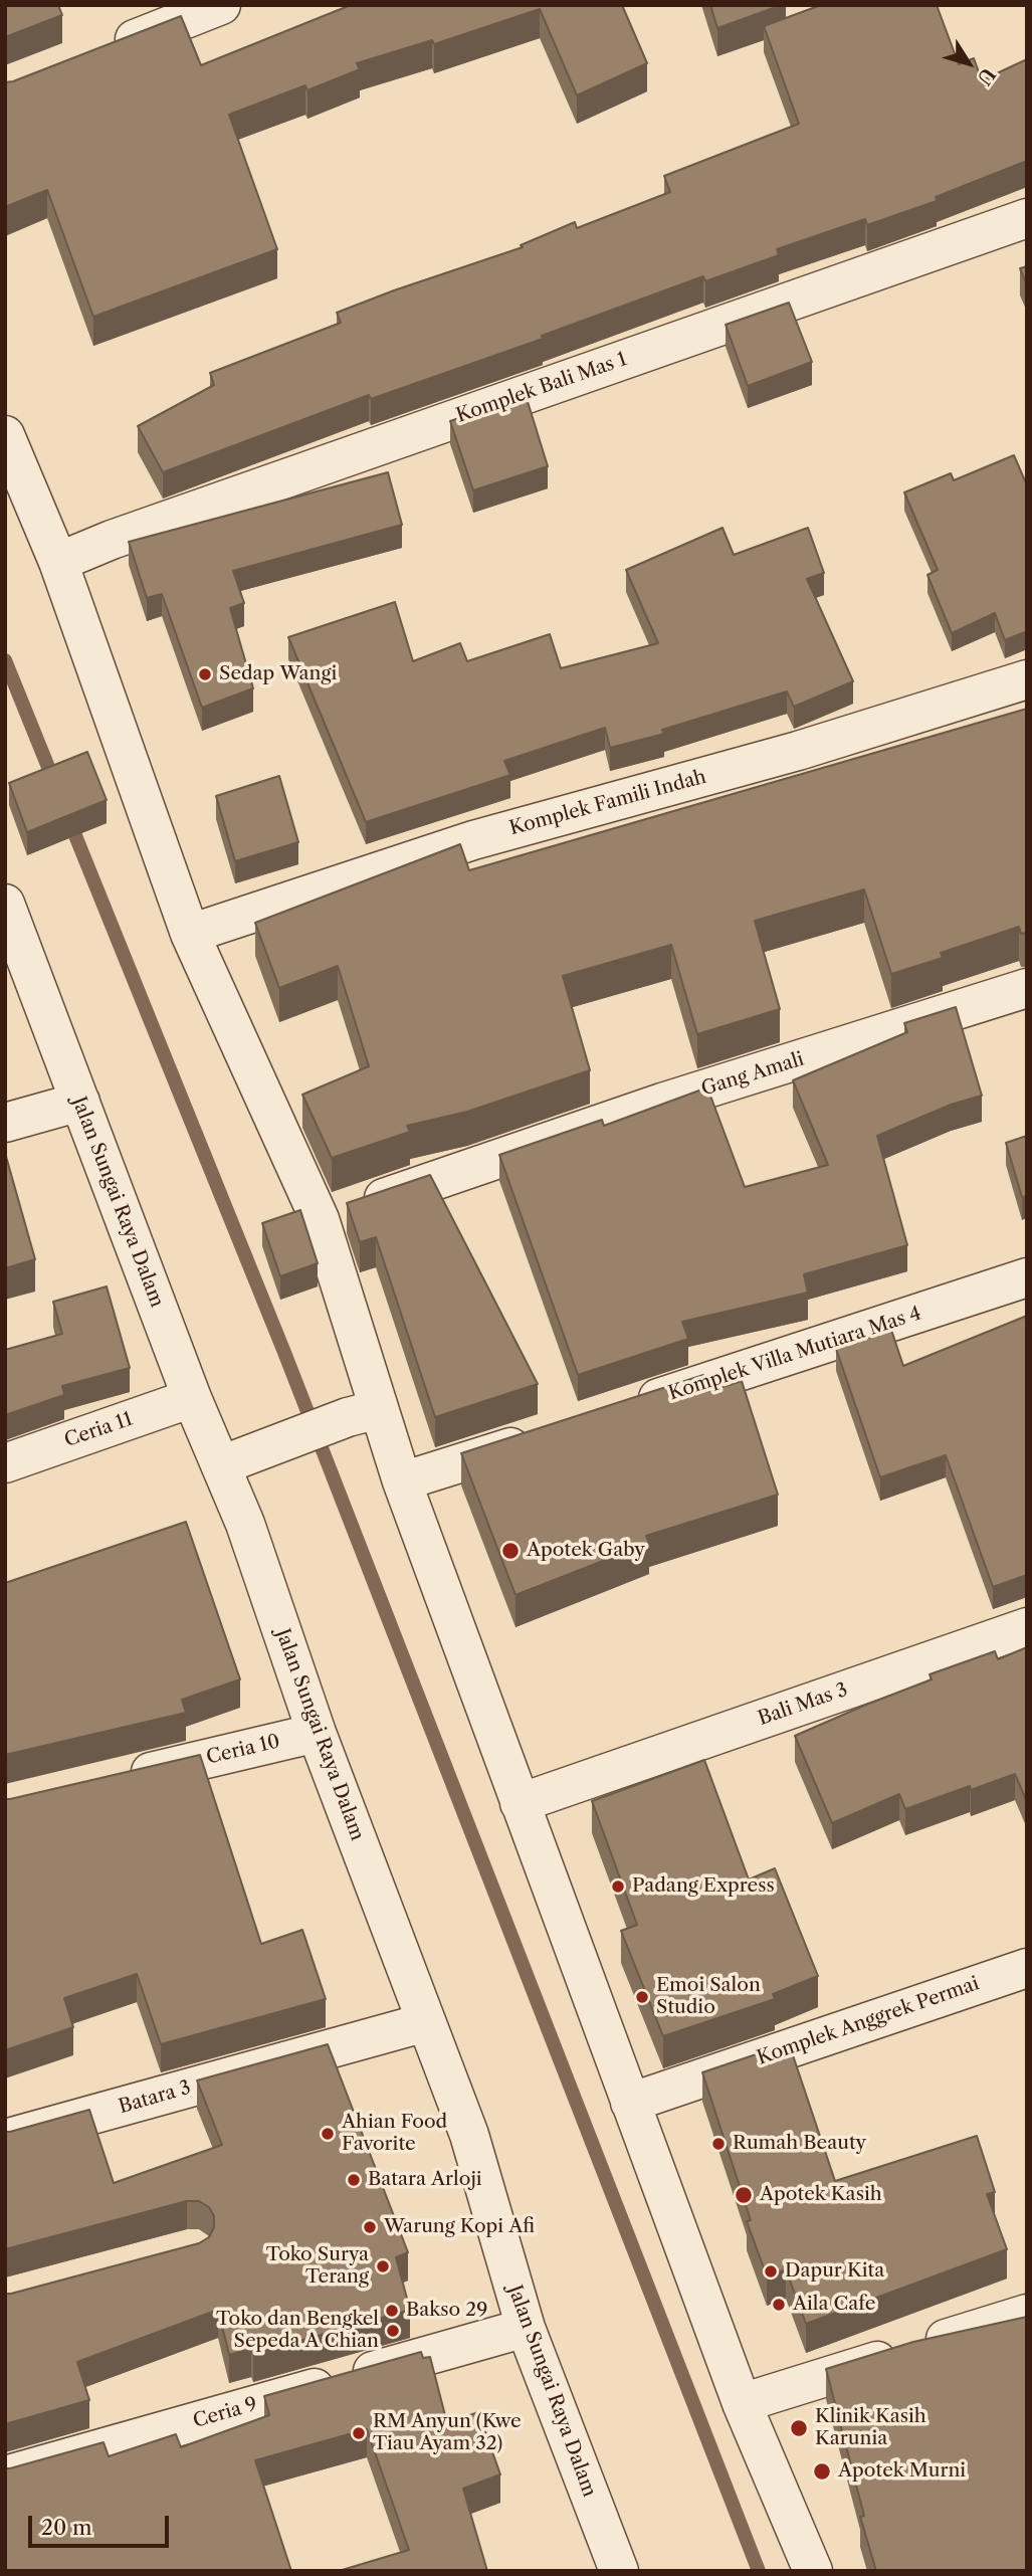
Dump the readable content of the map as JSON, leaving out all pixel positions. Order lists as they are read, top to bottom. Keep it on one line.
{"streets":{"street":["Komplek Bali Mas 1","Komplek Famili Indah","Gang Amali","Jalan Sungai Raya Dalam","Komplek Villa Mutiara Mas 4","Ceria 11","Bali Mas 3","Ceria 10","Komplek Anggrek Permai","Batara 3","Ceria 9"]},"crossings":[["Jalan Sungai Raya Dalam","Ceria 11"],["Jalan Sungai Raya Dalam","Ceria 10"],["Jalan Sungai Raya Dalam","Batara 3"],["Jalan Sungai Raya Dalam","Ceria 9"]],"places":["Sedap Wangi","Apotek Gaby","Padang Express","Emoi Salon Studio","Ahian Food Favorite","Rumah Beauty","Batara Arloji","Apotek Kasih","Warung Kopi Afi","Toko Surya Terang","Dapur Kita","Aila Cafe","Bakso 29","Toko dan Bengkel Sepeda A Chian","Klinik Kasih Karunia","RM Anyun (Kwe Tiau Ayam 32)","Apotek Murni"],"scale_bar":"20 m","north":"bottom right"}
